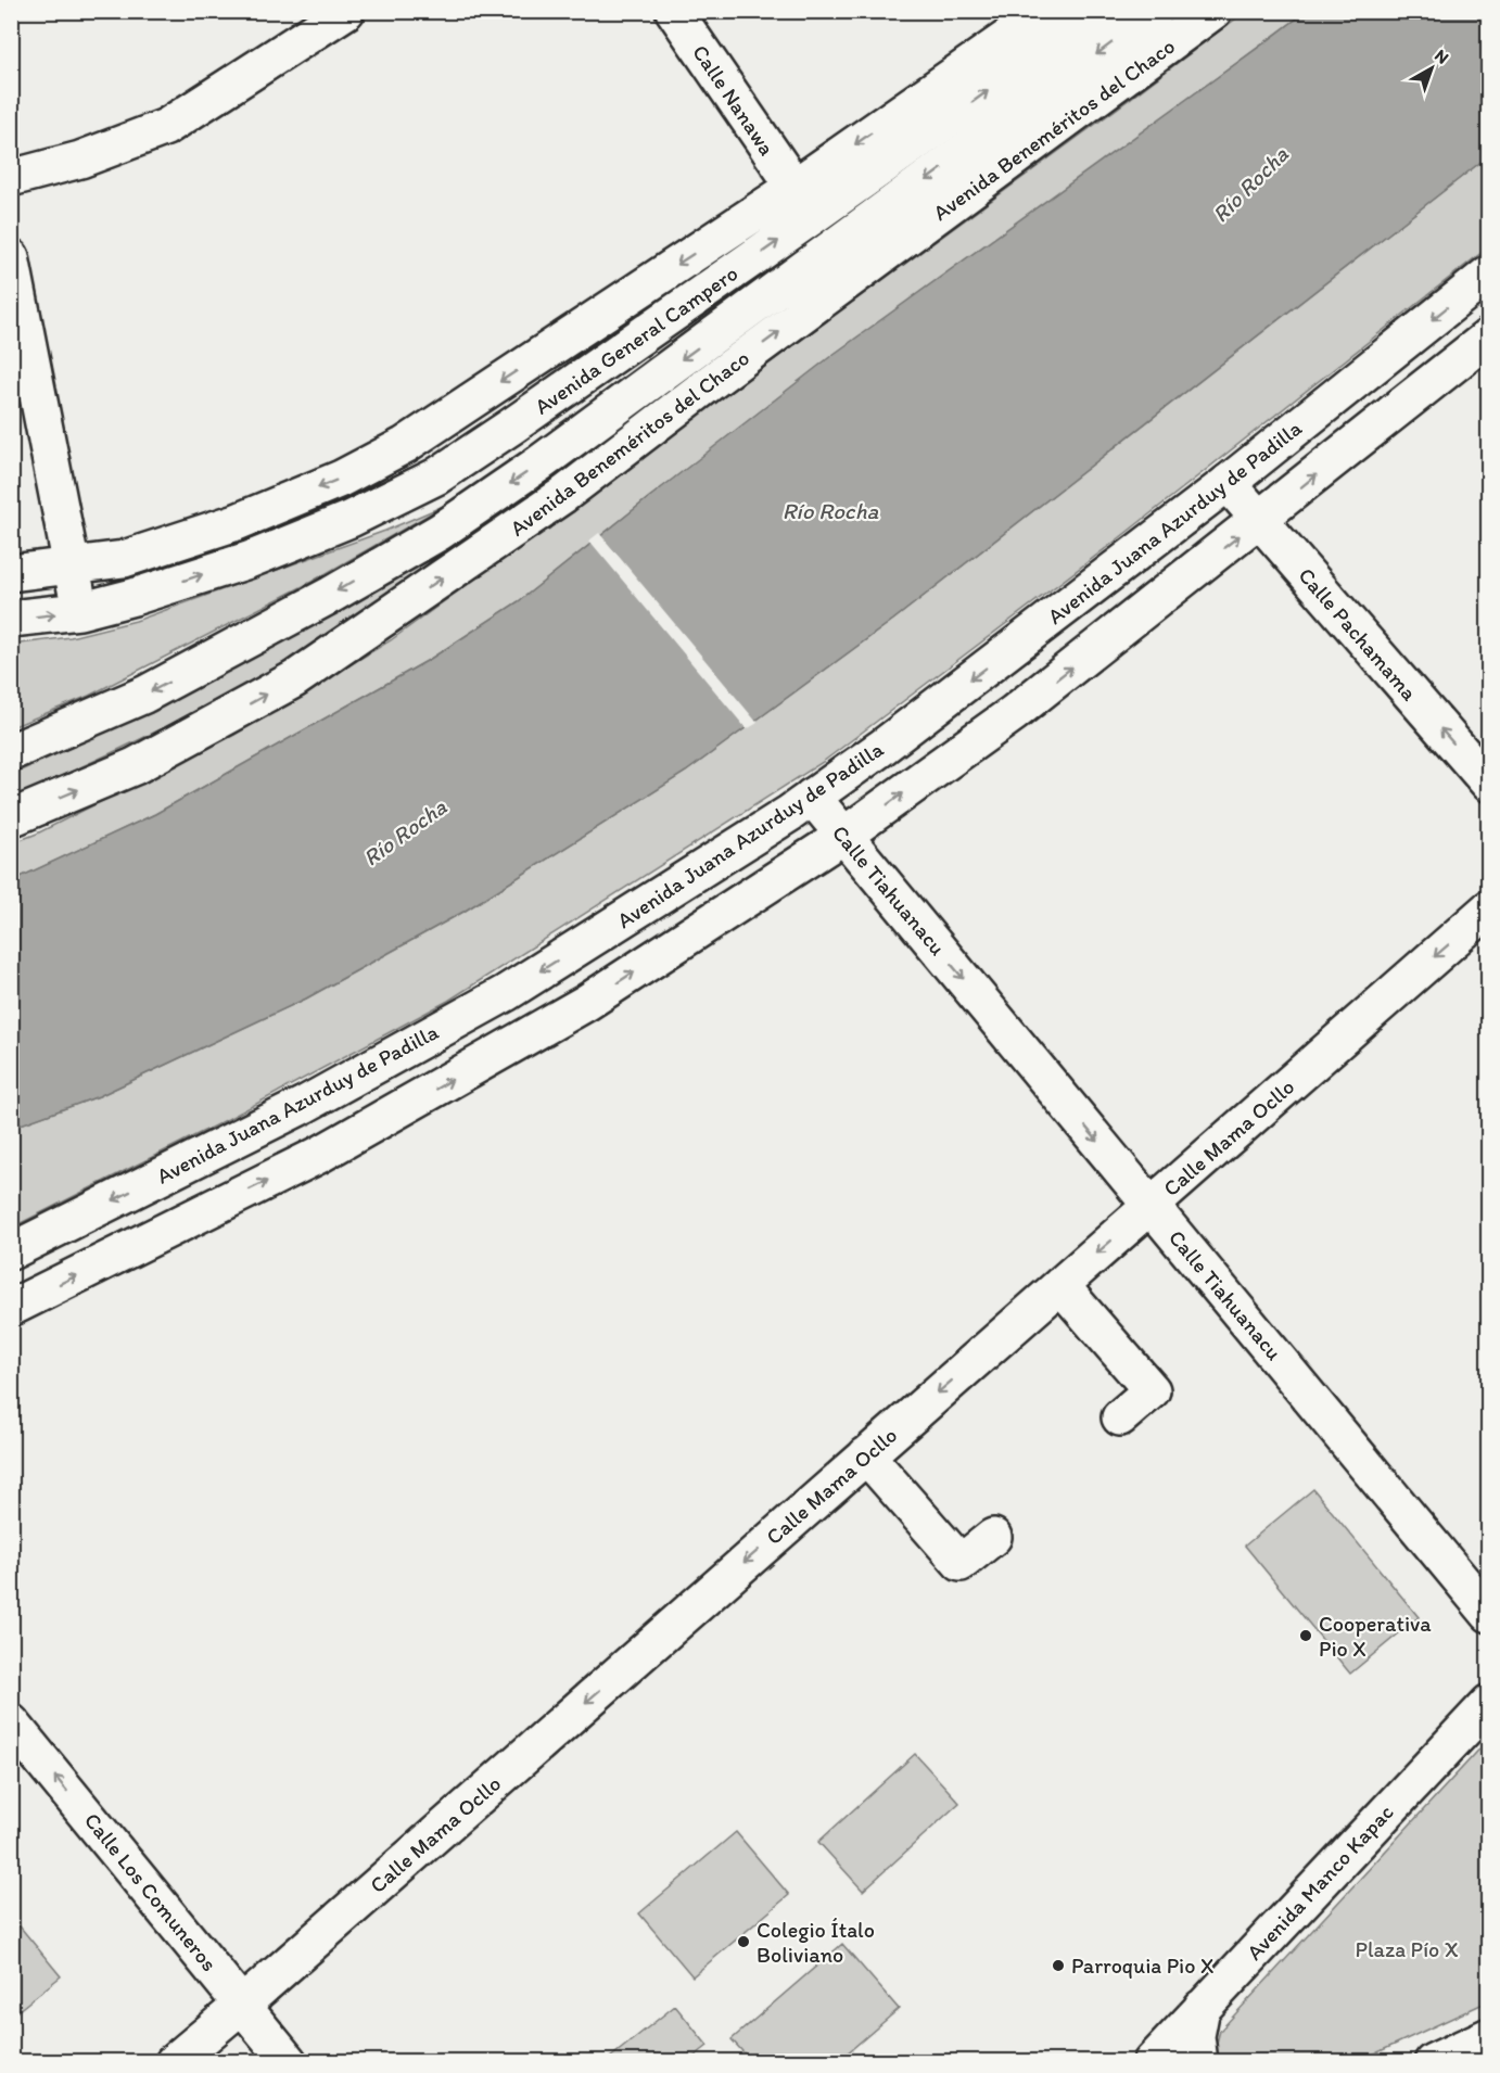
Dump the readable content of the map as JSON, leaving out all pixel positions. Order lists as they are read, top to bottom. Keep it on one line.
{"streets":{"street":["Calle Nanawa","Avenida Beneméritos del Chaco","Avenida General Campero","Avenida Juana Azurduy de Padilla","Calle Pachamama","Calle Tiahuanacu","Calle Mama Ocllo","Avenida Manco Kapac","Calle Los Comuneros"]},"crossings":[["Calle Nanawa","Avenida General Campero"],["Avenida Juana Azurduy de Padilla","Calle Pachamama"],["Avenida Juana Azurduy de Padilla","Calle Tiahuanacu"],["Calle Tiahuanacu","Calle Mama Ocllo"],["Calle Mama Ocllo","Calle Los Comuneros"]],"one_way":["Calle Pachamama","Calle Tiahuanacu","Calle Mama Ocllo","Calle Los Comuneros"],"water":["Río Rocha"],"parks":["Plaza Pío X"],"places":["Cooperativa Pio X","Colegio Ítalo Boliviano","Parroquia Pio X"],"north":"top right"}
